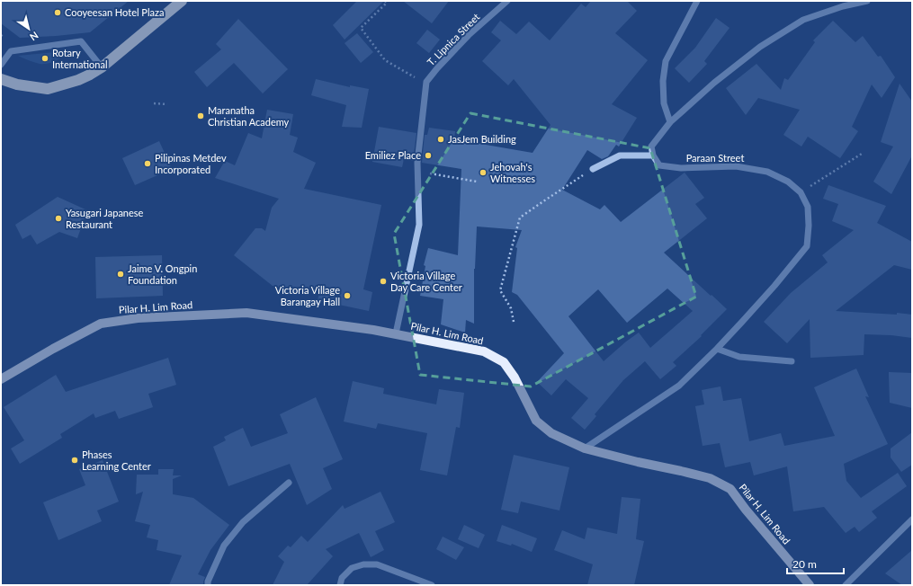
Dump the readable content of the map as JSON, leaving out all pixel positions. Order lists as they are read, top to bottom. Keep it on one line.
{"streets":{"main road":["Pilar H. Lim Road"],"street":["T. Lipnica Street","Paraan Street"]},"crossings":[["T. Lipnica Street","Pilar H. Lim Road"],["Paraan Street","Pilar H. Lim Road"]],"places":["Cooyeesan Hotel Plaza","Rotary International","Maranatha Christian Academy","JasJem Building","Emiliez Place","Pilipinas Metdev Incorporated","Jehovah's Witnesses","Yasugari Japanese Restaurant","Jaime V. Ongpin Foundation","Victoria Village Day Care Center","Victoria Village Barangay Hall","Phases Learning Center"],"scale_bar":"20 m","north":"bottom right"}
